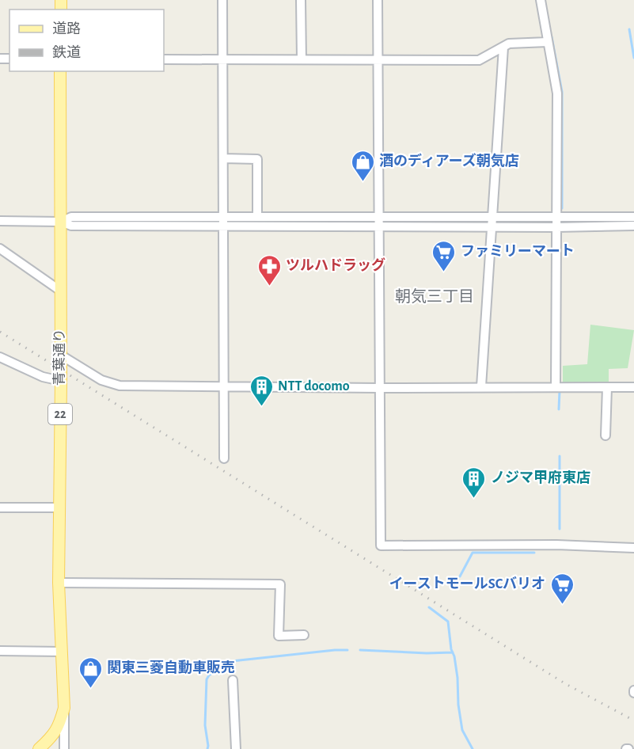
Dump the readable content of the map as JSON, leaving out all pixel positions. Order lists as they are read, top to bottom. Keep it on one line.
{"streets":{"main road":["青葉通り","22"]},"districts":["朝気三丁目"],"places":{"shop":["酒のディアーズ朝気店","関東三菱自動車販売"],"supermarket":["ファミリーマート","イーストモールSCバリオ"],"pharmacy":["ツルハドラッグ"],"building":["NTT docomo","ノジマ甲府東店"]},"legend":["道路","鉄道"]}
